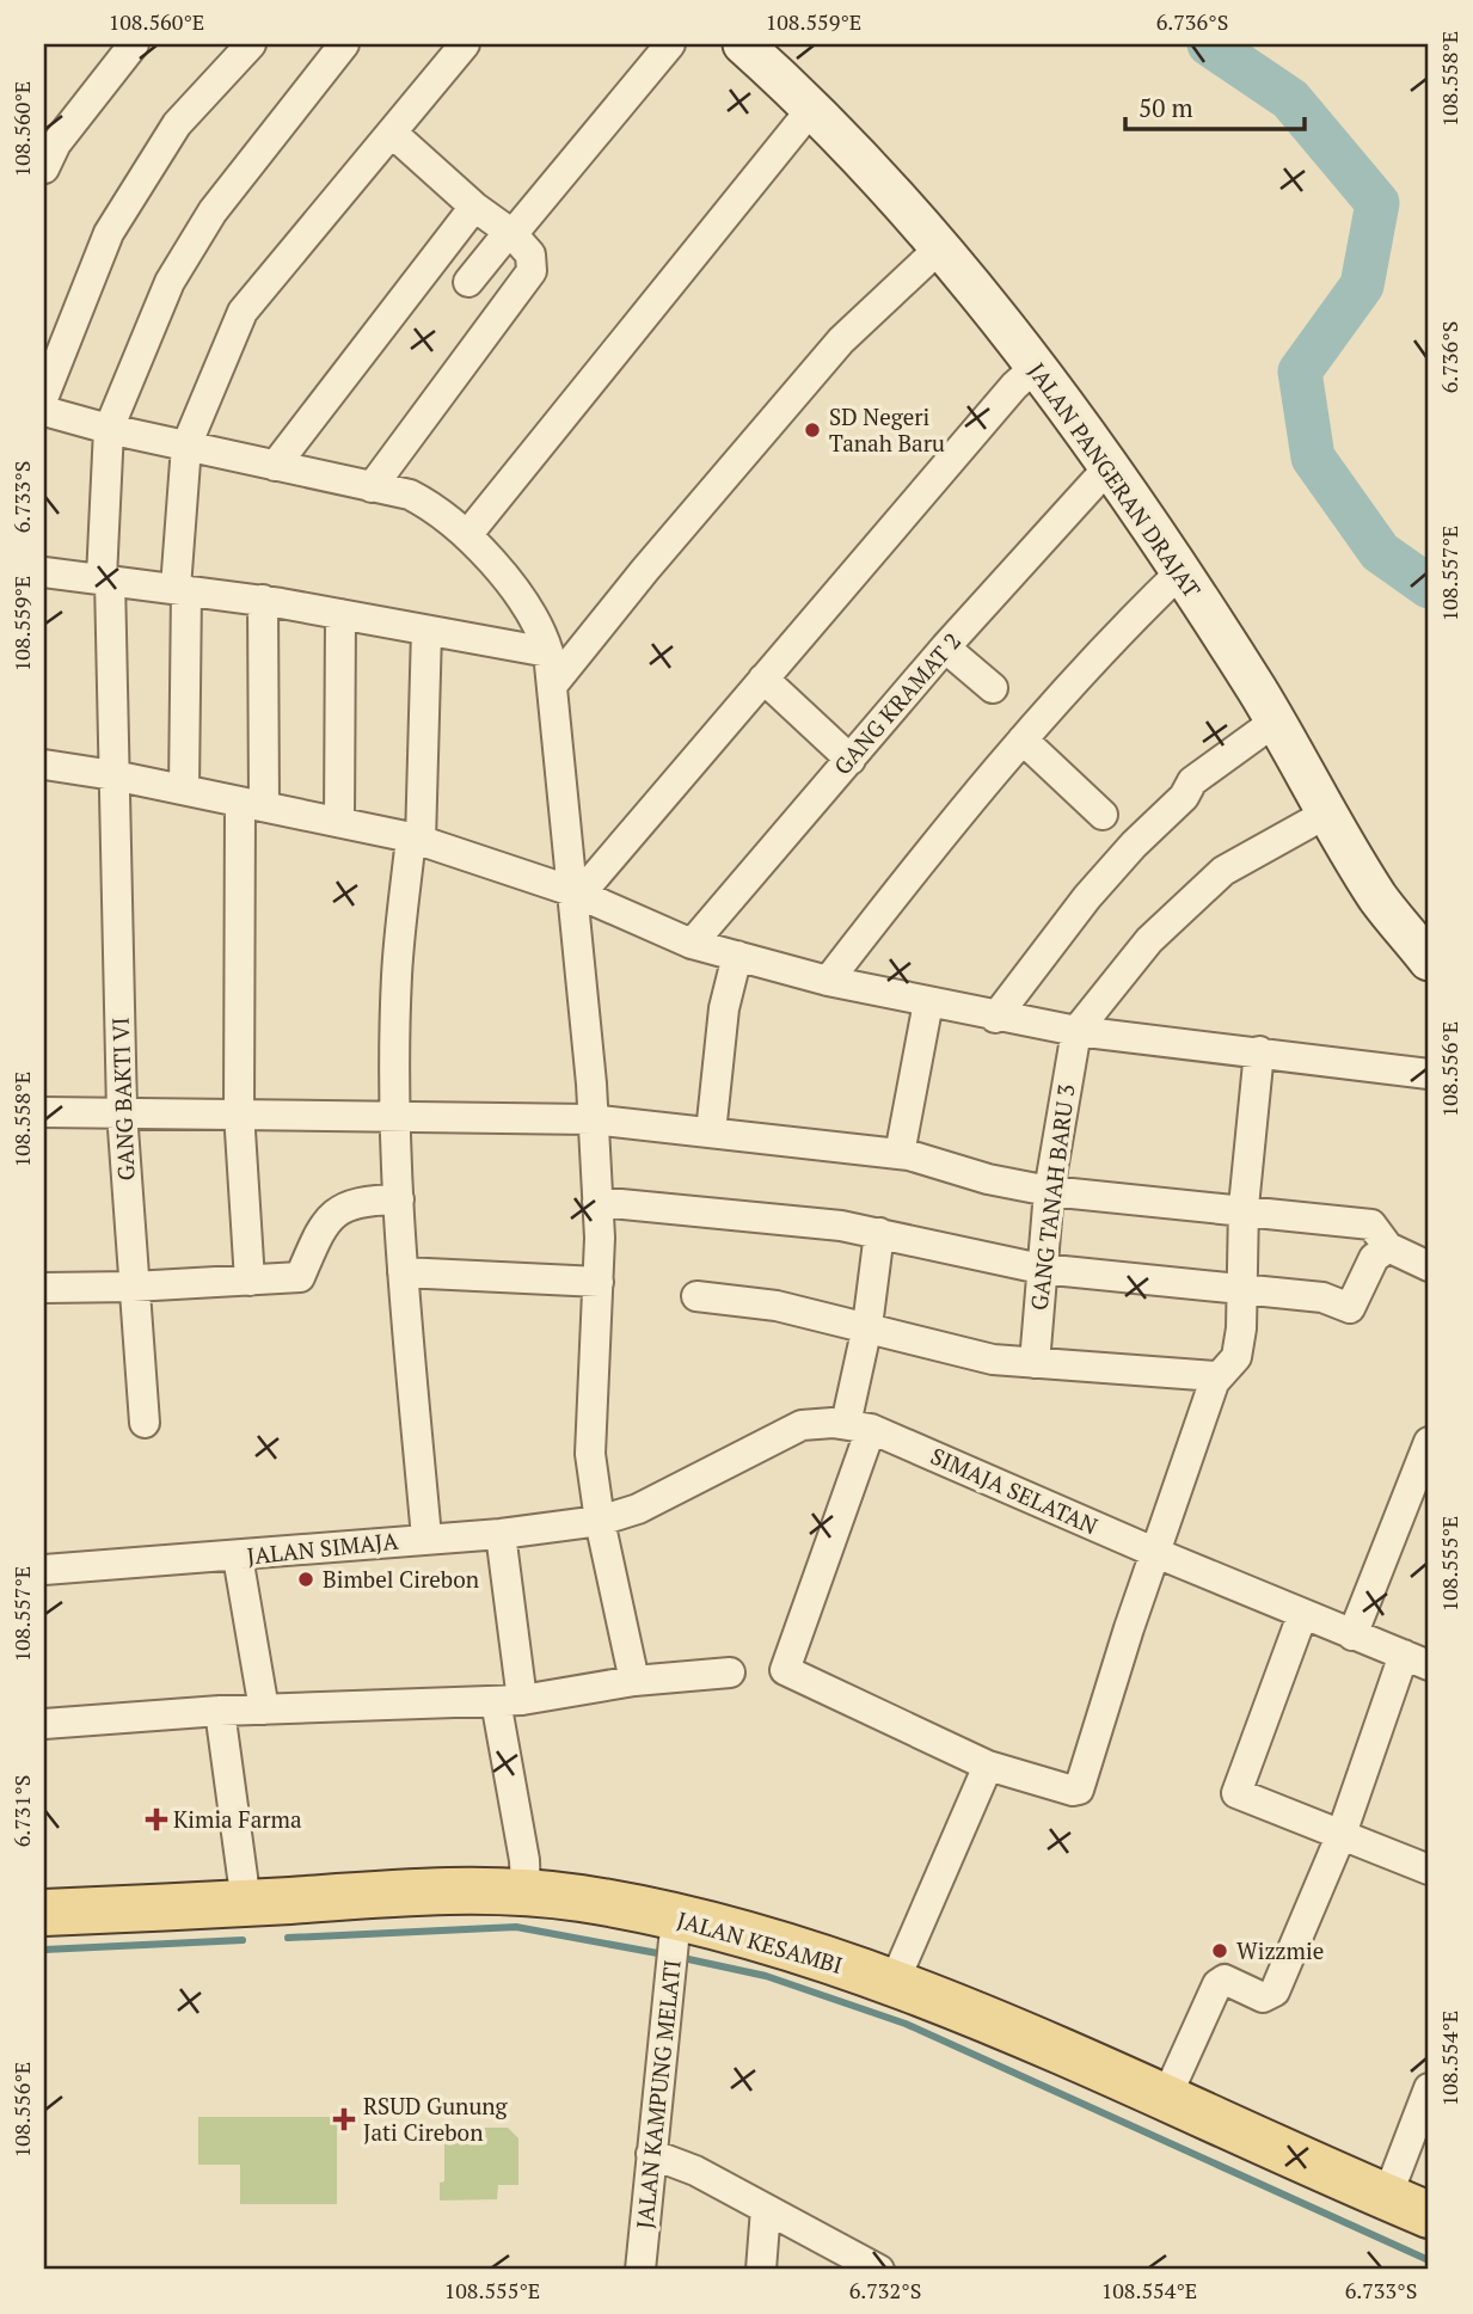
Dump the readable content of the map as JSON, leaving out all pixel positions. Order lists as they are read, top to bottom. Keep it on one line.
{"streets":{"main road":["JALAN KESAMBI"],"street":["JALAN PANGERAN DRAJAT","GANG KRAMAT 2","GANG BAKTI VI","GANG TANAH BARU 3","SIMAJA SELATAN","JALAN SIMAJA","JALAN KAMPUNG MELATI"]},"crossings":[["JALAN PANGERAN DRAJAT","GANG KRAMAT 2"],["SIMAJA SELATAN","JALAN SIMAJA"],["JALAN KESAMBI","JALAN KAMPUNG MELATI"]],"places":{"other":["SD Negeri Tanah Baru","Bimbel Cirebon","Wizzmie"],"health":["Kimia Farma","RSUD Gunung Jati Cirebon"]},"scale_bar":"50 m","coordinates":["108.560°E","108.559°E","6.736°S","108.558°E","6.733°S","108.557°E","108.556°E","108.555°E","6.731°S","108.554°E","6.732°S"]}
